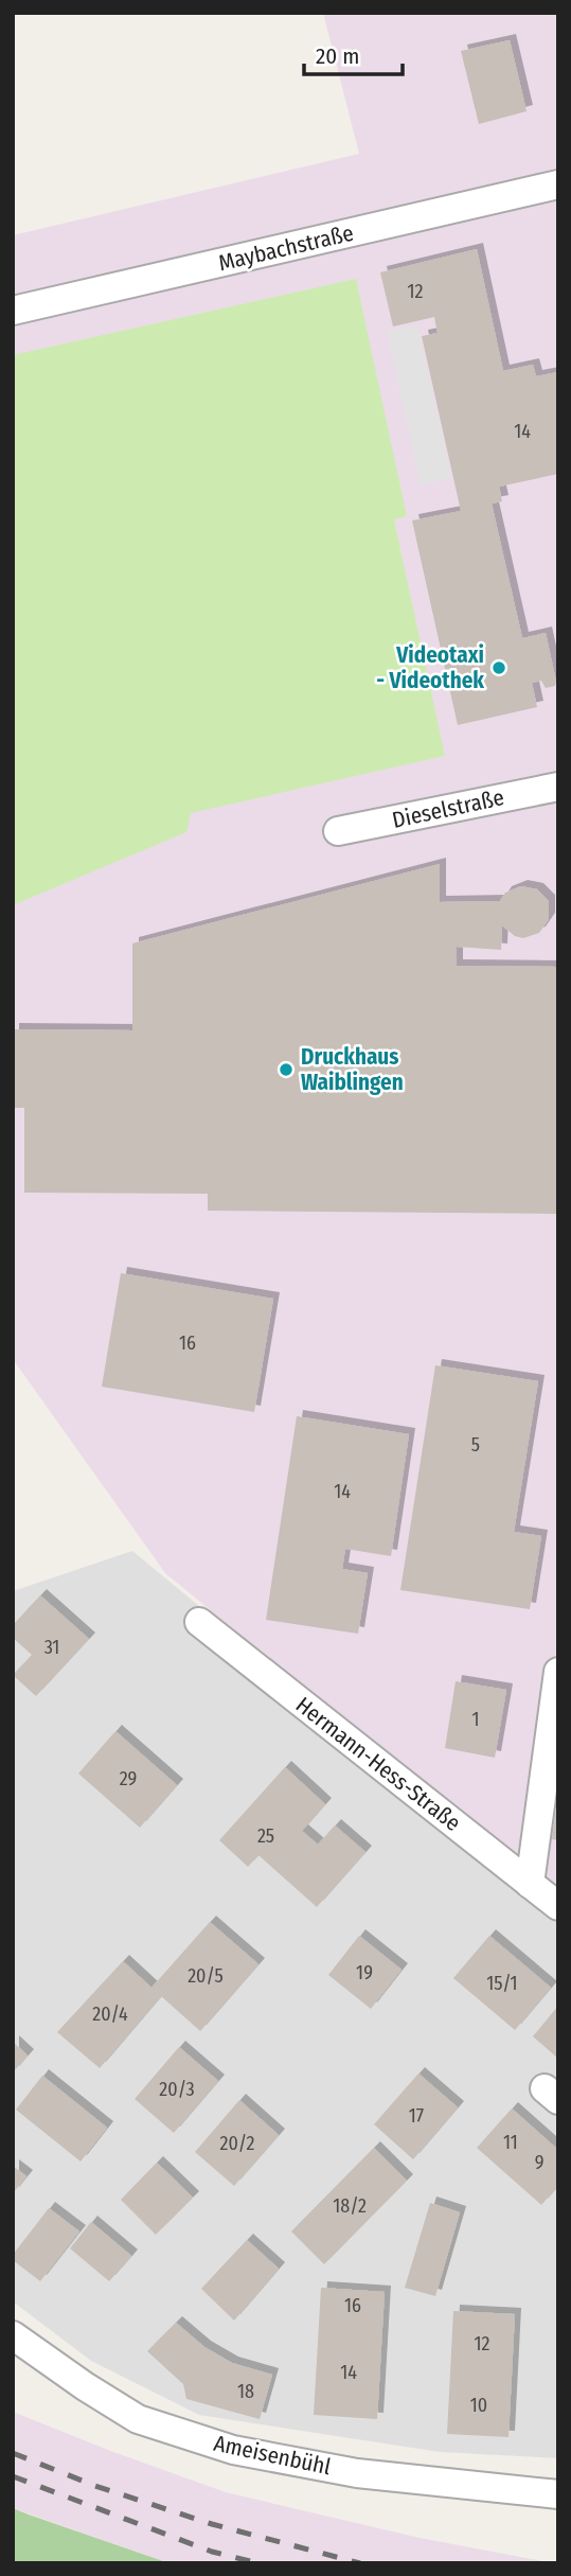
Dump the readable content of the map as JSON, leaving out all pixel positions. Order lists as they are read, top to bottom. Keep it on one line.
{"streets":{"street":["Maybachstraße","Dieselstraße","Hermann-Hess-Straße","Ameisenbühl"]},"places":["Videotaxi - Videothek","Druckhaus Waiblingen"],"house_numbers":["12","14","16","5","14","31","1","29","25","19","20/5","15/1","20/4","20/3","17","11","20/2","9","18/2","16","12","14","18","10"],"scale_bar":"20 m"}
